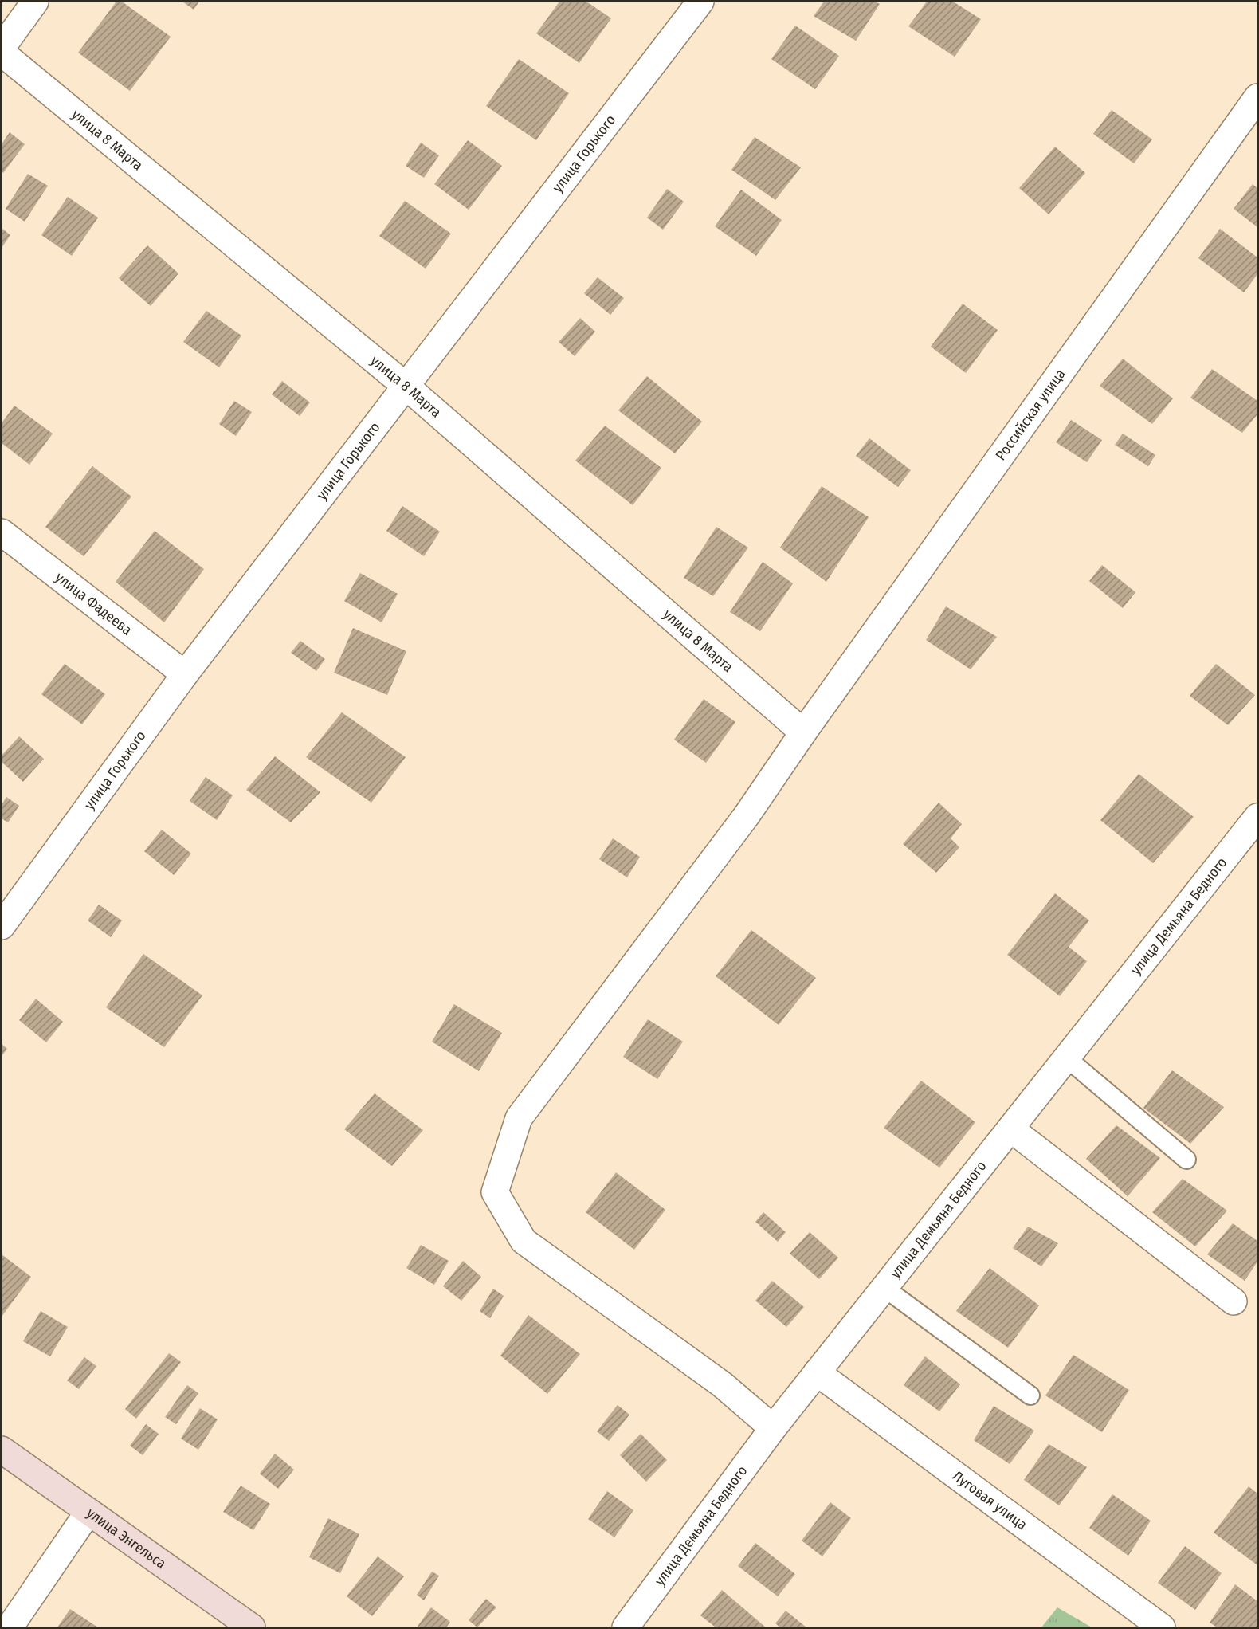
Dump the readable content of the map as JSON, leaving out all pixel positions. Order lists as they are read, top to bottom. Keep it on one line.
{"streets":{"street":["улица 8 Марта","улица Горького","Российская улица","улица Фадеева","улица Демьяна Бедного","Луговая улица","улица Энгельса"]},"crossings":[["улица 8 Марта","улица Горького"],["улица 8 Марта","Российская улица"],["улица Горького","улица Фадеева"],["Российская улица","улица Демьяна Бедного"],["улица Демьяна Бедного","Луговая улица"]]}
